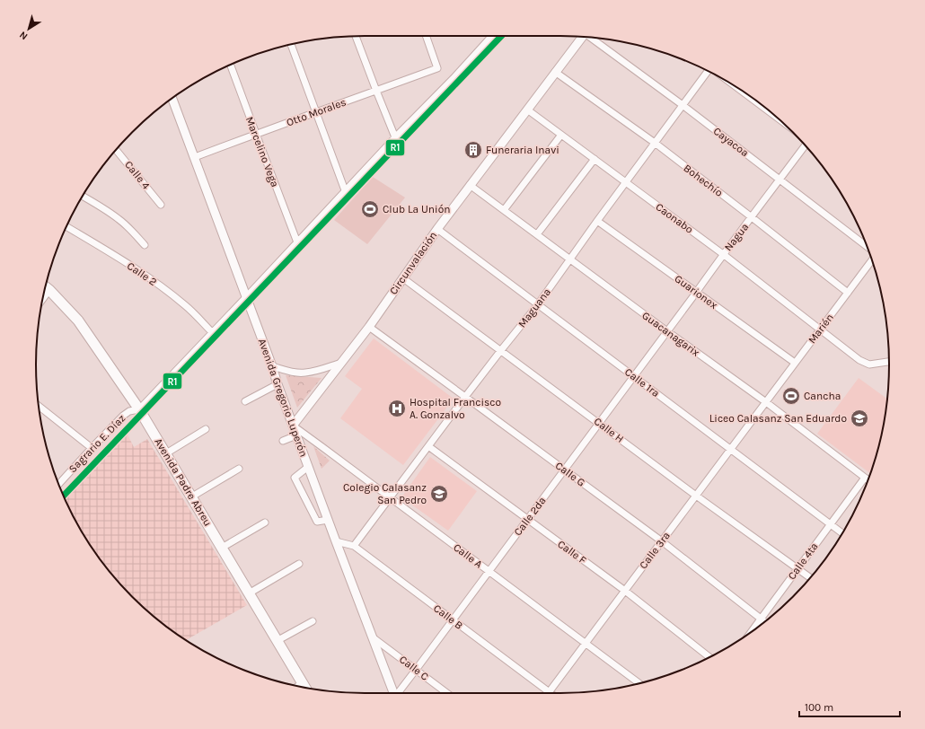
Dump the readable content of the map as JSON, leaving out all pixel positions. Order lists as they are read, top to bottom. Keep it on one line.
{"streets":{"main road":["Circunvalación","Avenida Gregorio Luperón","Avenida Padre Abreu"],"street":["Otto Morales","Cayacoa","Marcelino Vega","Calle 4","Bohechío","Caonabo","Nagua","Calle 2","Guarionex","Maguana","Marién","Guacanagarix","Calle 1ra","Calle H","Sagrario E. Díaz","Calle G","Calle 2da","Calle 3ra","Calle F","Calle A","Calle 4ta","Calle B","Calle C"]},"crossings":[["Otto Morales","Marcelino Vega"],["Otto Morales","Avenida Gregorio Luperón"],["Cayacoa","Nagua"],["Cayacoa","Maguana"],["Marcelino Vega","Sagrario E. Díaz"],["Bohechío","Nagua"],["Bohechío","Circunvalación"],["Bohechío","Maguana"],["Bohechío","Marién"],["Caonabo","Nagua"],["Caonabo","Circunvalación"],["Caonabo","Maguana"],["Caonabo","Marién"],["Nagua","Guarionex"],["Nagua","Guacanagarix"],["Nagua","Calle 2da"],["Circunvalación","Guacanagarix"],["Circunvalación","Calle 1ra"],["Circunvalación","Avenida Gregorio Luperón"],["Circunvalación","Calle H"],["Circunvalación","Calle G"],["Circunvalación","Calle A"],["Calle 2","Sagrario E. Díaz"],["Guarionex","Maguana"],["Guarionex","Marién"],["Maguana","Guacanagarix"],["Maguana","Calle 1ra"],["Maguana","Calle H"],["Maguana","Calle G"],["Maguana","Calle F"],["Maguana","Calle A"],["Maguana","Calle B"],["Marién","Guacanagarix"],["Marién","Calle 3ra"],["Guacanagarix","Calle 2da"],["Guacanagarix","Calle 3ra"],["Guacanagarix","Calle 4ta"],["Calle 1ra","Calle 2da"],["Calle 1ra","Calle 3ra"],["Calle 1ra","Calle 4ta"],["Avenida Gregorio Luperón","Sagrario E. Díaz"],["Avenida Gregorio Luperón","Calle A"],["Avenida Gregorio Luperón","Calle B"],["Avenida Gregorio Luperón","Calle C"],["Calle H","Calle 2da"],["Calle H","Calle 3ra"],["Calle H","Calle 4ta"],["Sagrario E. Díaz","Avenida Padre Abreu"],["Calle G","Calle 2da"],["Calle G","Calle 3ra"],["Calle G","Calle 4ta"],["Calle 2da","Calle F"],["Calle 2da","Calle A"],["Calle 2da","Calle B"],["Calle 2da","Calle C"],["Calle 3ra","Calle F"],["Calle 3ra","Calle A"],["Calle 3ra","Calle B"]],"places":{"building":["Funeraria Inavi"],"sports":["Club La Unión","Cancha"],"hospital":["Hospital Francisco A. Gonzalvo"],"school or university":["Liceo Calasanz San Eduardo","Colegio Calasanz San Pedro"]},"lines":["transit line R1"],"scale_bar":"100 m","north":"bottom left"}
